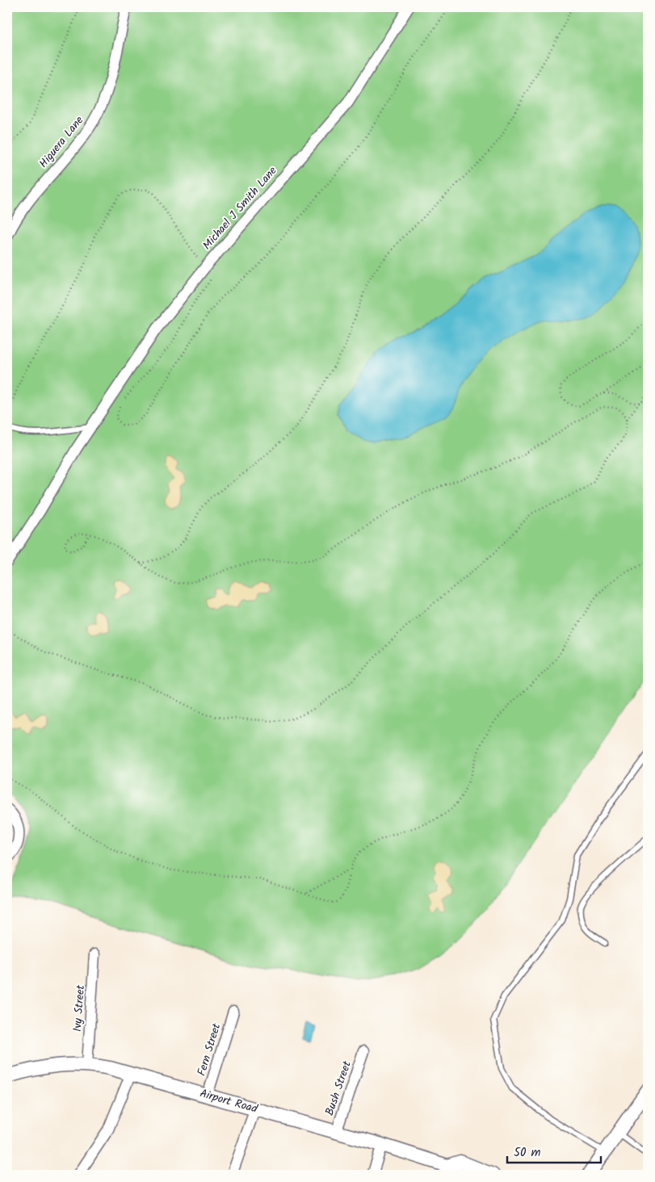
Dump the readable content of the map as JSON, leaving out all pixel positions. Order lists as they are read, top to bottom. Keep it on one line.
{"streets":{"street":["Higuera Lane","Michael J Smith Lane","Ivy Street","Fern Street","Bush Street","Airport Road"]},"crossings":[["Ivy Street","Airport Road"],["Fern Street","Airport Road"],["Bush Street","Airport Road"]],"scale_bar":"50 m"}
